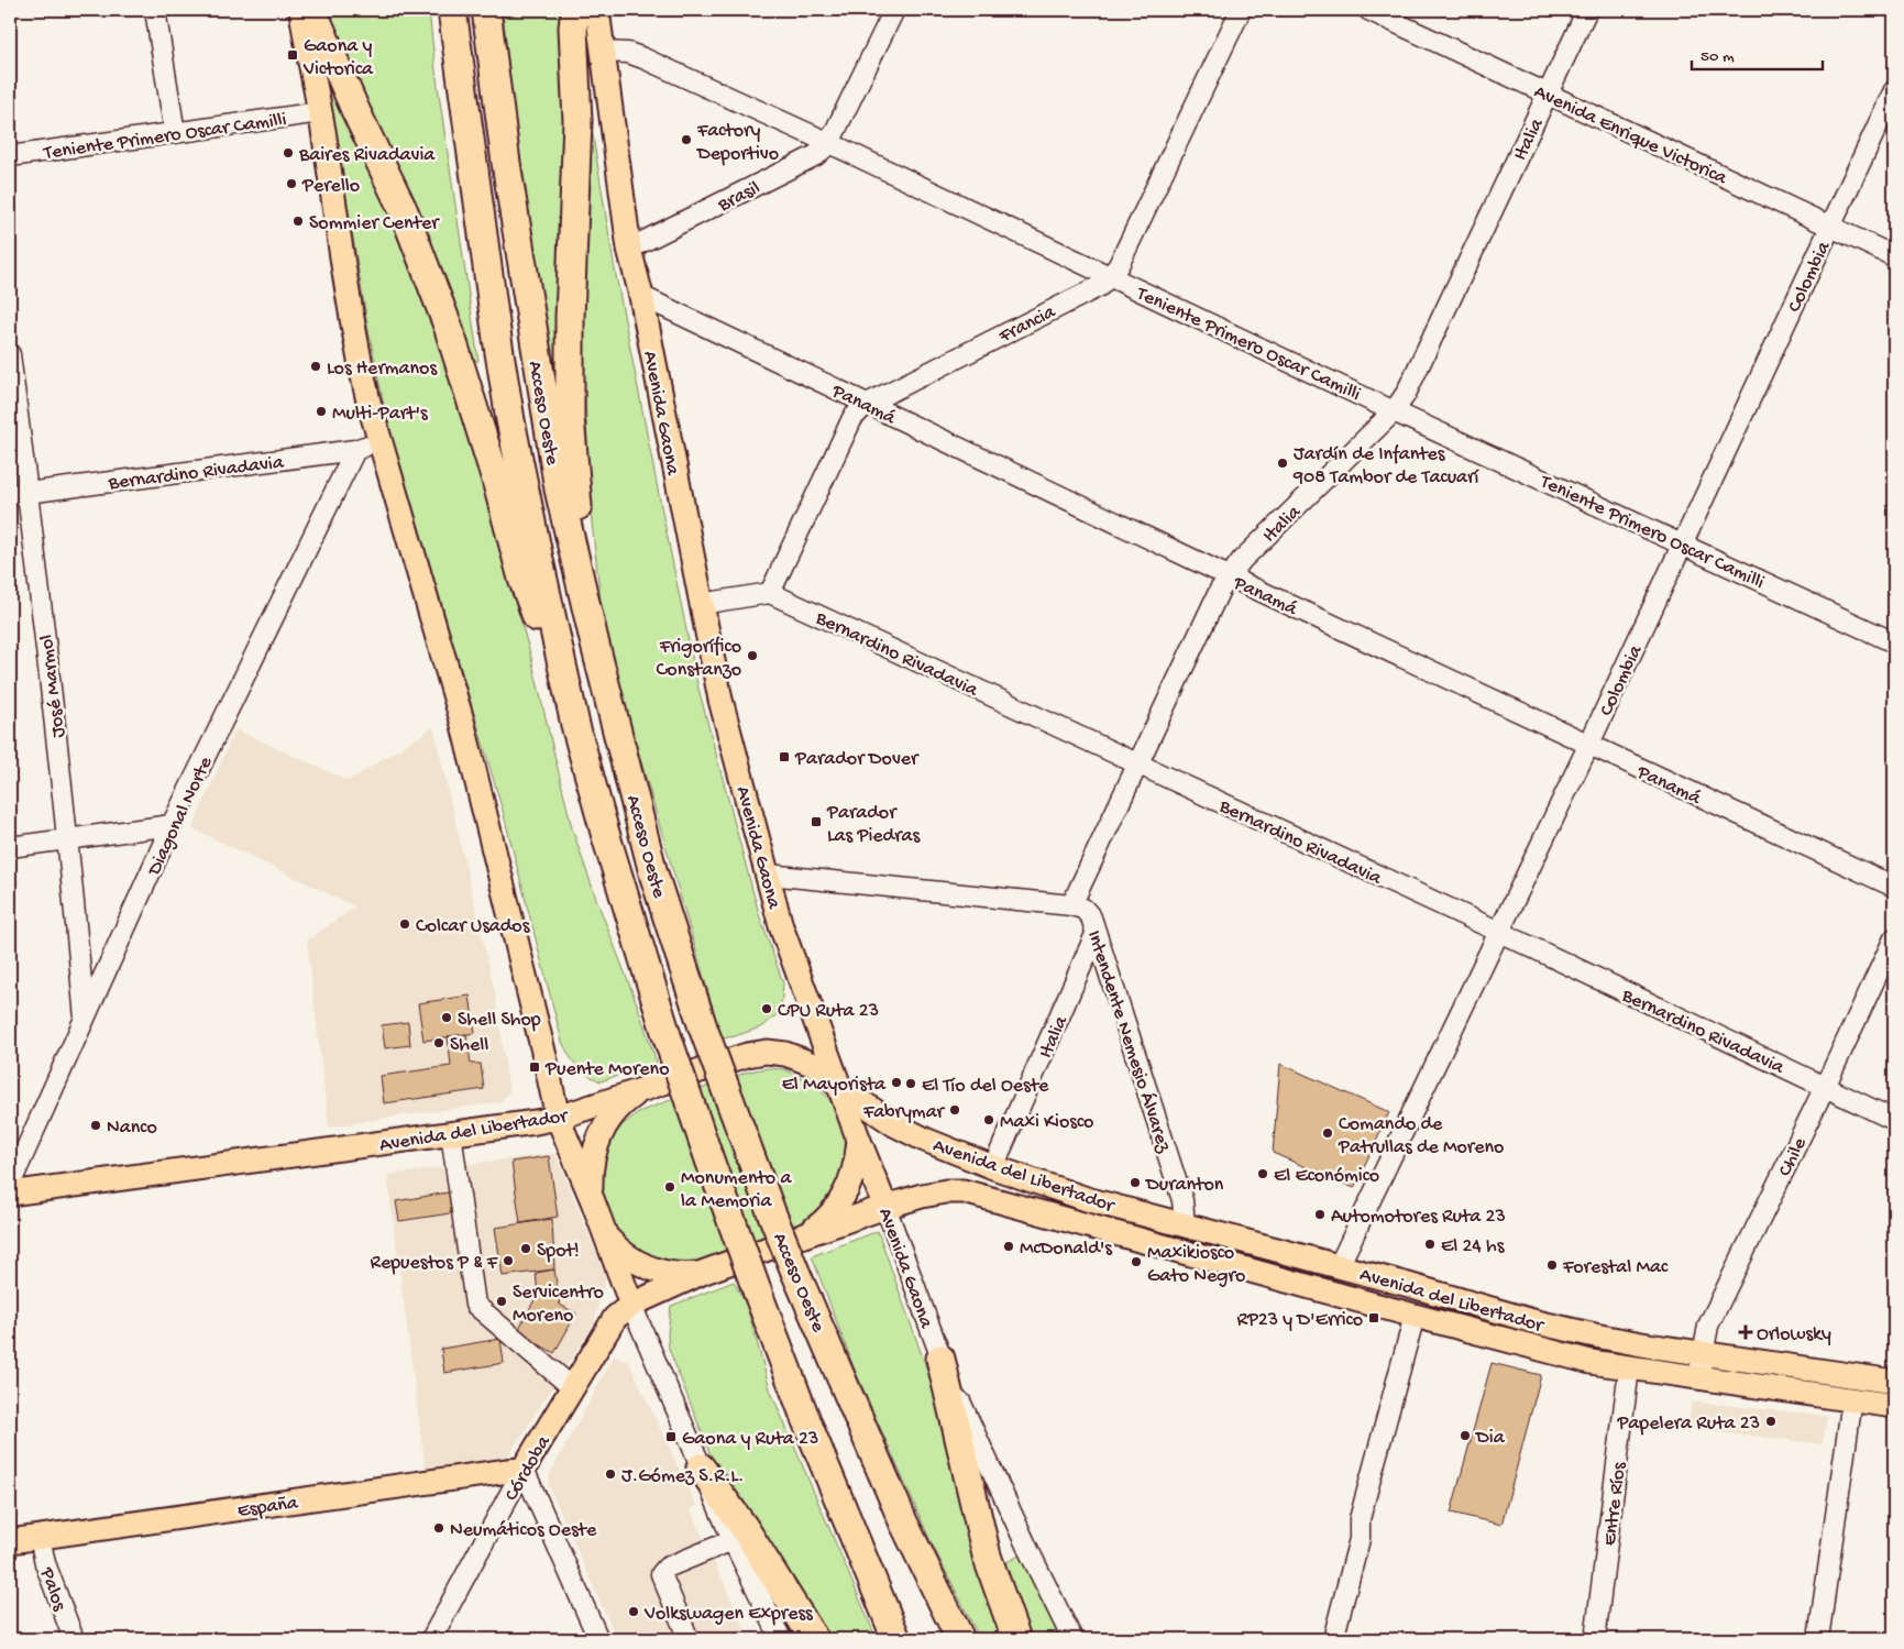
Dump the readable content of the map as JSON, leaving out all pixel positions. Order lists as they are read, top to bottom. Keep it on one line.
{"streets":{"highway":["Acceso Oeste"],"main road":["Avenida Gaona","Avenida del Libertador","Córdoba","España"],"street":["Avenida Enrique Victorica","Teniente Primero Oscar Camilli","Italia","Brasil","Colombia","Francia","Panamá","Bernardino Rivadavia","José Marmol","Diagonal Norte","Intendente Nemesio Álvarez","Chile","Entre Ríos","Palos"]},"crossings":[["Avenida Enrique Victorica","Italia"],["Avenida Enrique Victorica","Colombia"],["Teniente Primero Oscar Camilli","Italia"],["Teniente Primero Oscar Camilli","Brasil"],["Teniente Primero Oscar Camilli","Colombia"],["Teniente Primero Oscar Camilli","Francia"],["Teniente Primero Oscar Camilli","Avenida Gaona"],["Italia","Panamá"],["Italia","Bernardino Rivadavia"],["Italia","Intendente Nemesio Álvarez"],["Italia","Avenida del Libertador"],["Brasil","Avenida Gaona"],["Colombia","Panamá"],["Colombia","Bernardino Rivadavia"],["Colombia","Avenida del Libertador"],["Francia","Panamá"],["Francia","Bernardino Rivadavia"],["Panamá","Avenida Gaona"],["Avenida Gaona","Avenida del Libertador"],["Bernardino Rivadavia","José Marmol"],["Bernardino Rivadavia","Diagonal Norte"],["Bernardino Rivadavia","Chile"],["José Marmol","Diagonal Norte"],["Intendente Nemesio Álvarez","Avenida del Libertador"],["Avenida del Libertador","Chile"],["Avenida del Libertador","Córdoba"],["Avenida del Libertador","Entre Ríos"],["Córdoba","España"],["España","Palos"]],"places":{"transit":["Gaona y Victorica","Parador Dover","Parador Las Piedras","Puente Moreno","RP23 y D'Errico","Gaona y Ruta 23"],"other":["Factory Deportivo","Baires Rivadavia","Perello","Sommier Center","Los Hermanos","Multi-Part's","Jardín de Infantes 908 Tambor de Tacuarí","Frigorífico Constanzo","Colcar Usados","CPU Ruta 23","Shell Shop","Shell","El Mayorista","El Tío del Oeste","Fabrymar","Maxi Kiosco","Nanco","Comando de Patrullas de Moreno","El Económico","Duranton","Monumento a la Memoria","Automotores Ruta 23","El 24 hs","McDonald's","Spot!","Repuestos P & F","Maxikiosco Gato Negro","Forestal Mac","Servicentro Moreno","Papelera Ruta 23","Dia","J.Gómez S.R.L.","Neumáticos Oeste","Volkswagen Express"],"health":["Orlowsky"]},"scale_bar":"50 m"}
